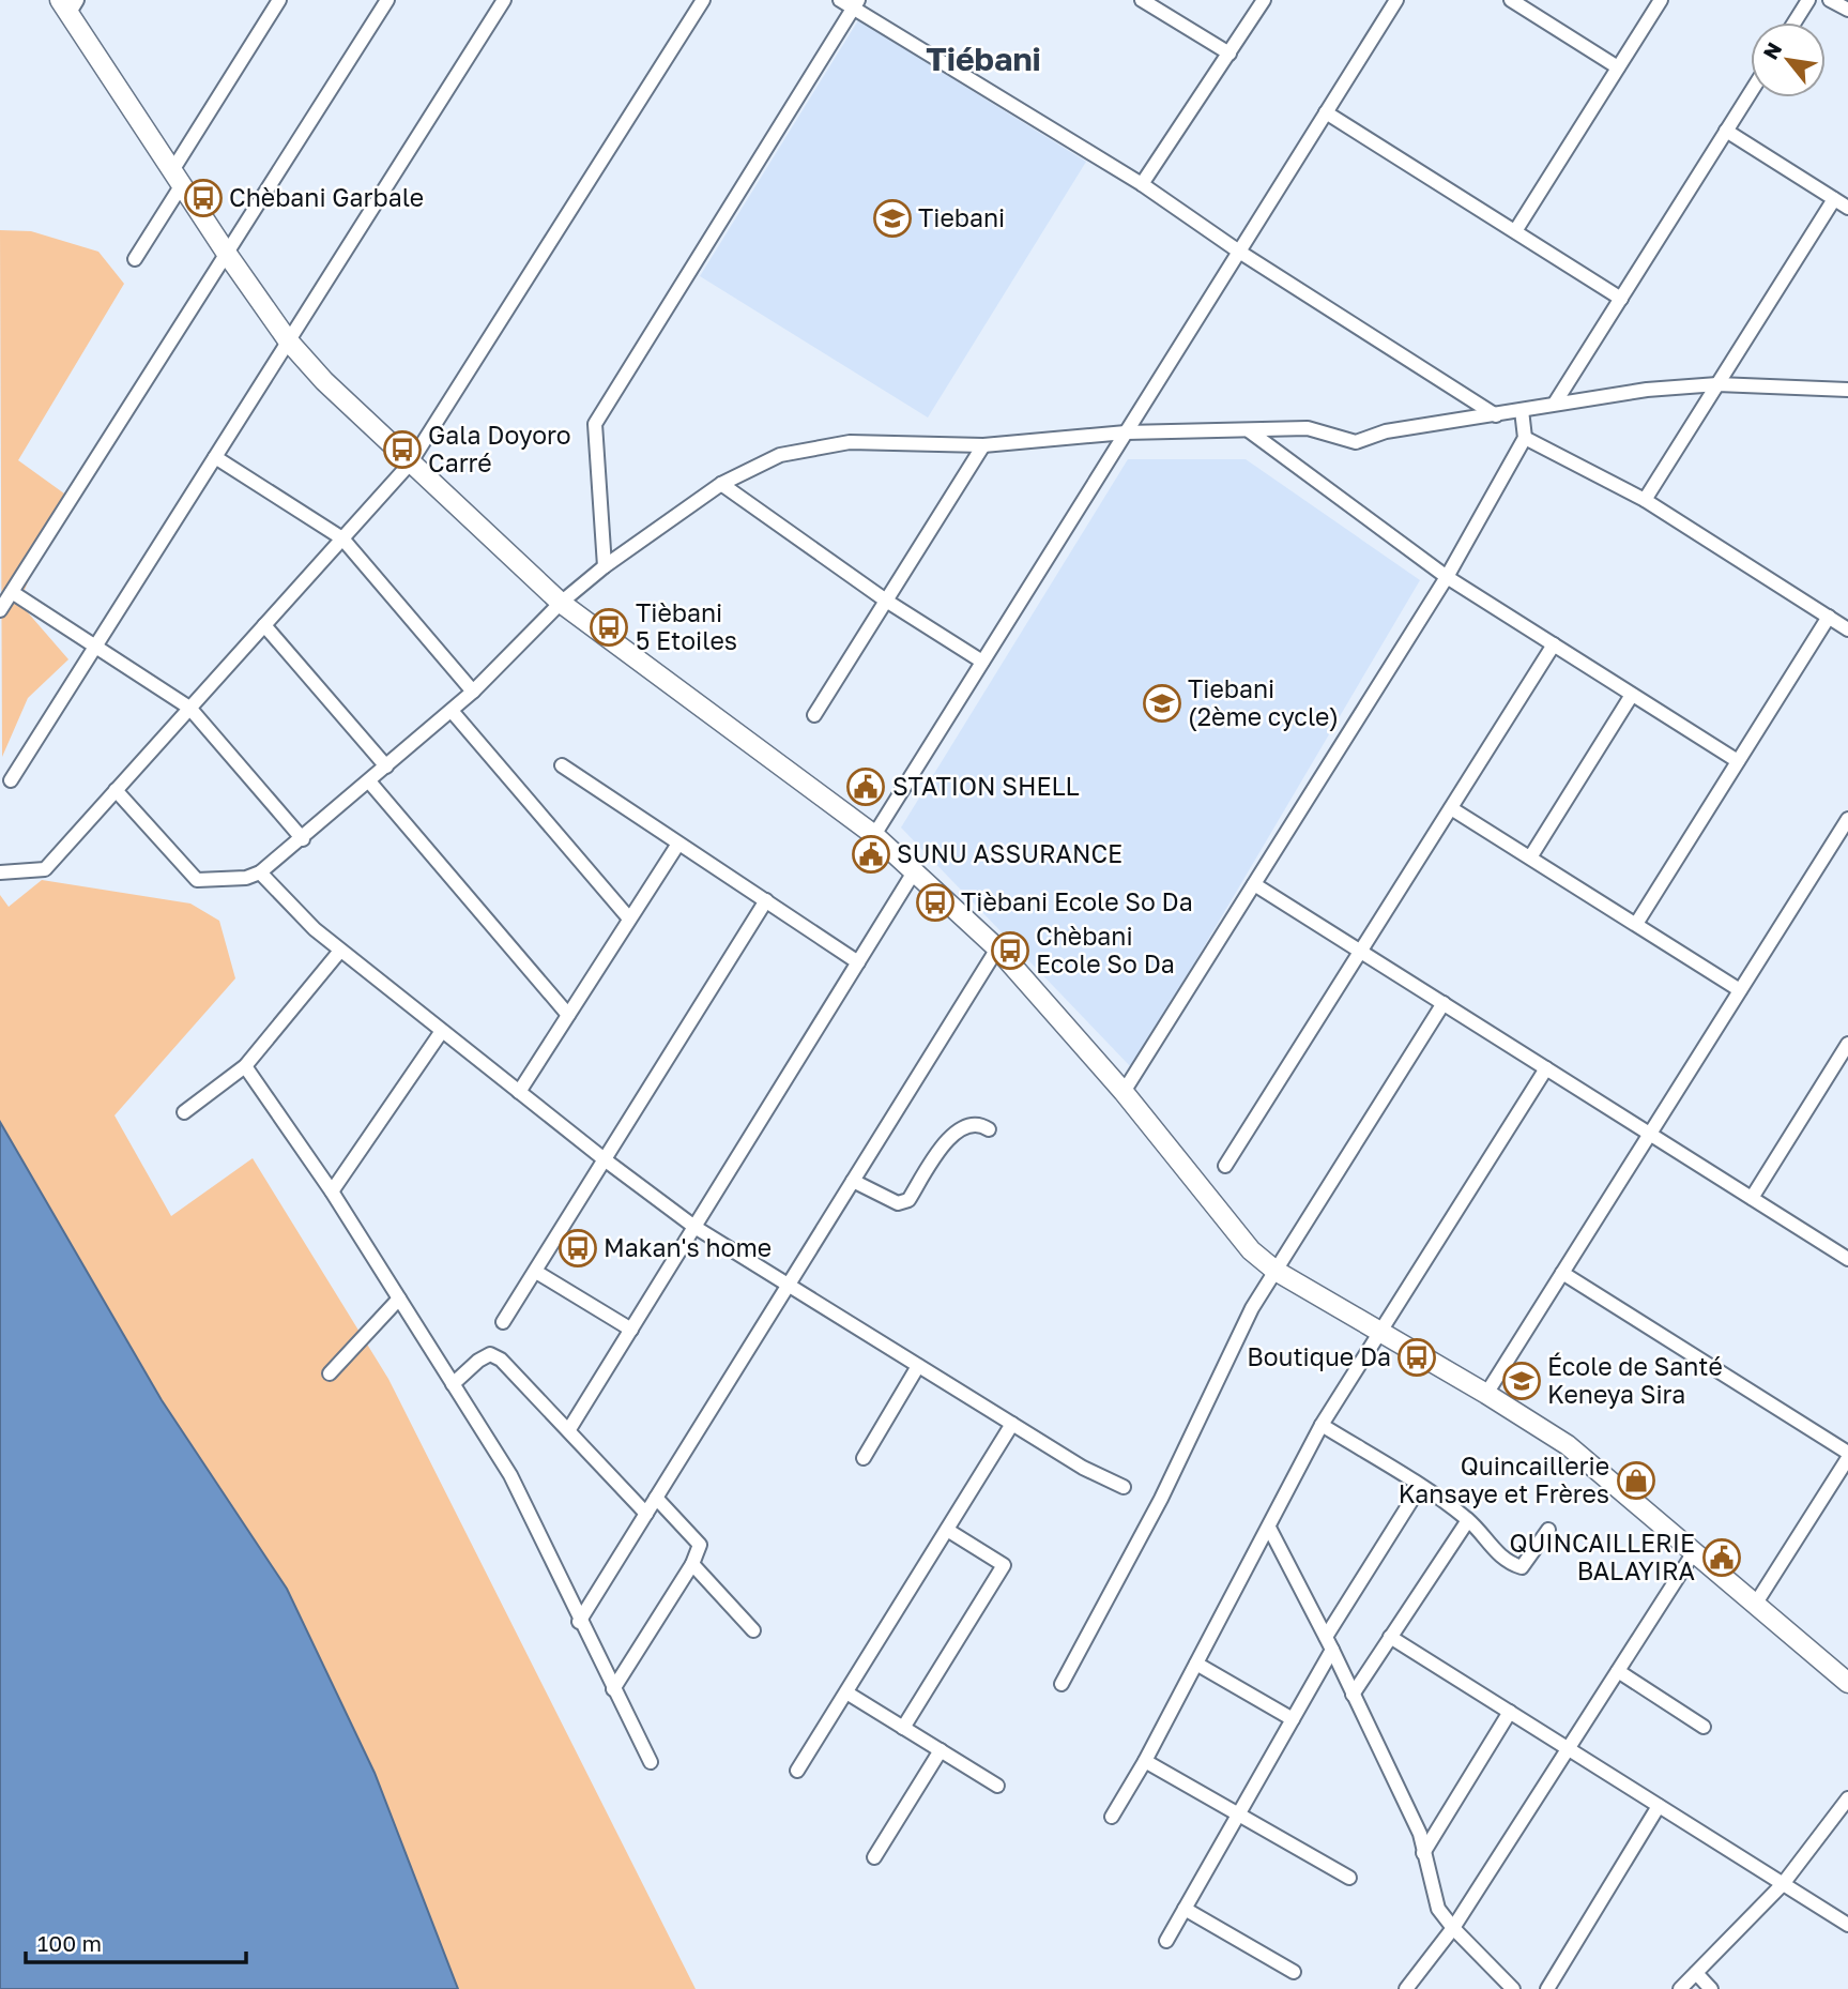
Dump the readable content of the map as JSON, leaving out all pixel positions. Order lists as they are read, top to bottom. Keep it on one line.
{"districts":["Tiébani"],"places":{"bus stop":["Chèbani Garbale","Gala Doyoro Carré","Tièbani 5 Etoiles","Tièbani Ecole So Da","Chèbani Ecole So Da","Makan's home","Boutique Da"],"school or university":["Tiebani","Tiebani (2ème cycle)","École de Santé Keneya Sira"],"public building":["STATION SHELL","SUNU ASSURANCE","QUINCAILLERIE BALAYIRA"],"shop":["Quincaillerie Kansaye et Frères"]},"scale_bar":"100 m","north":"top left"}
